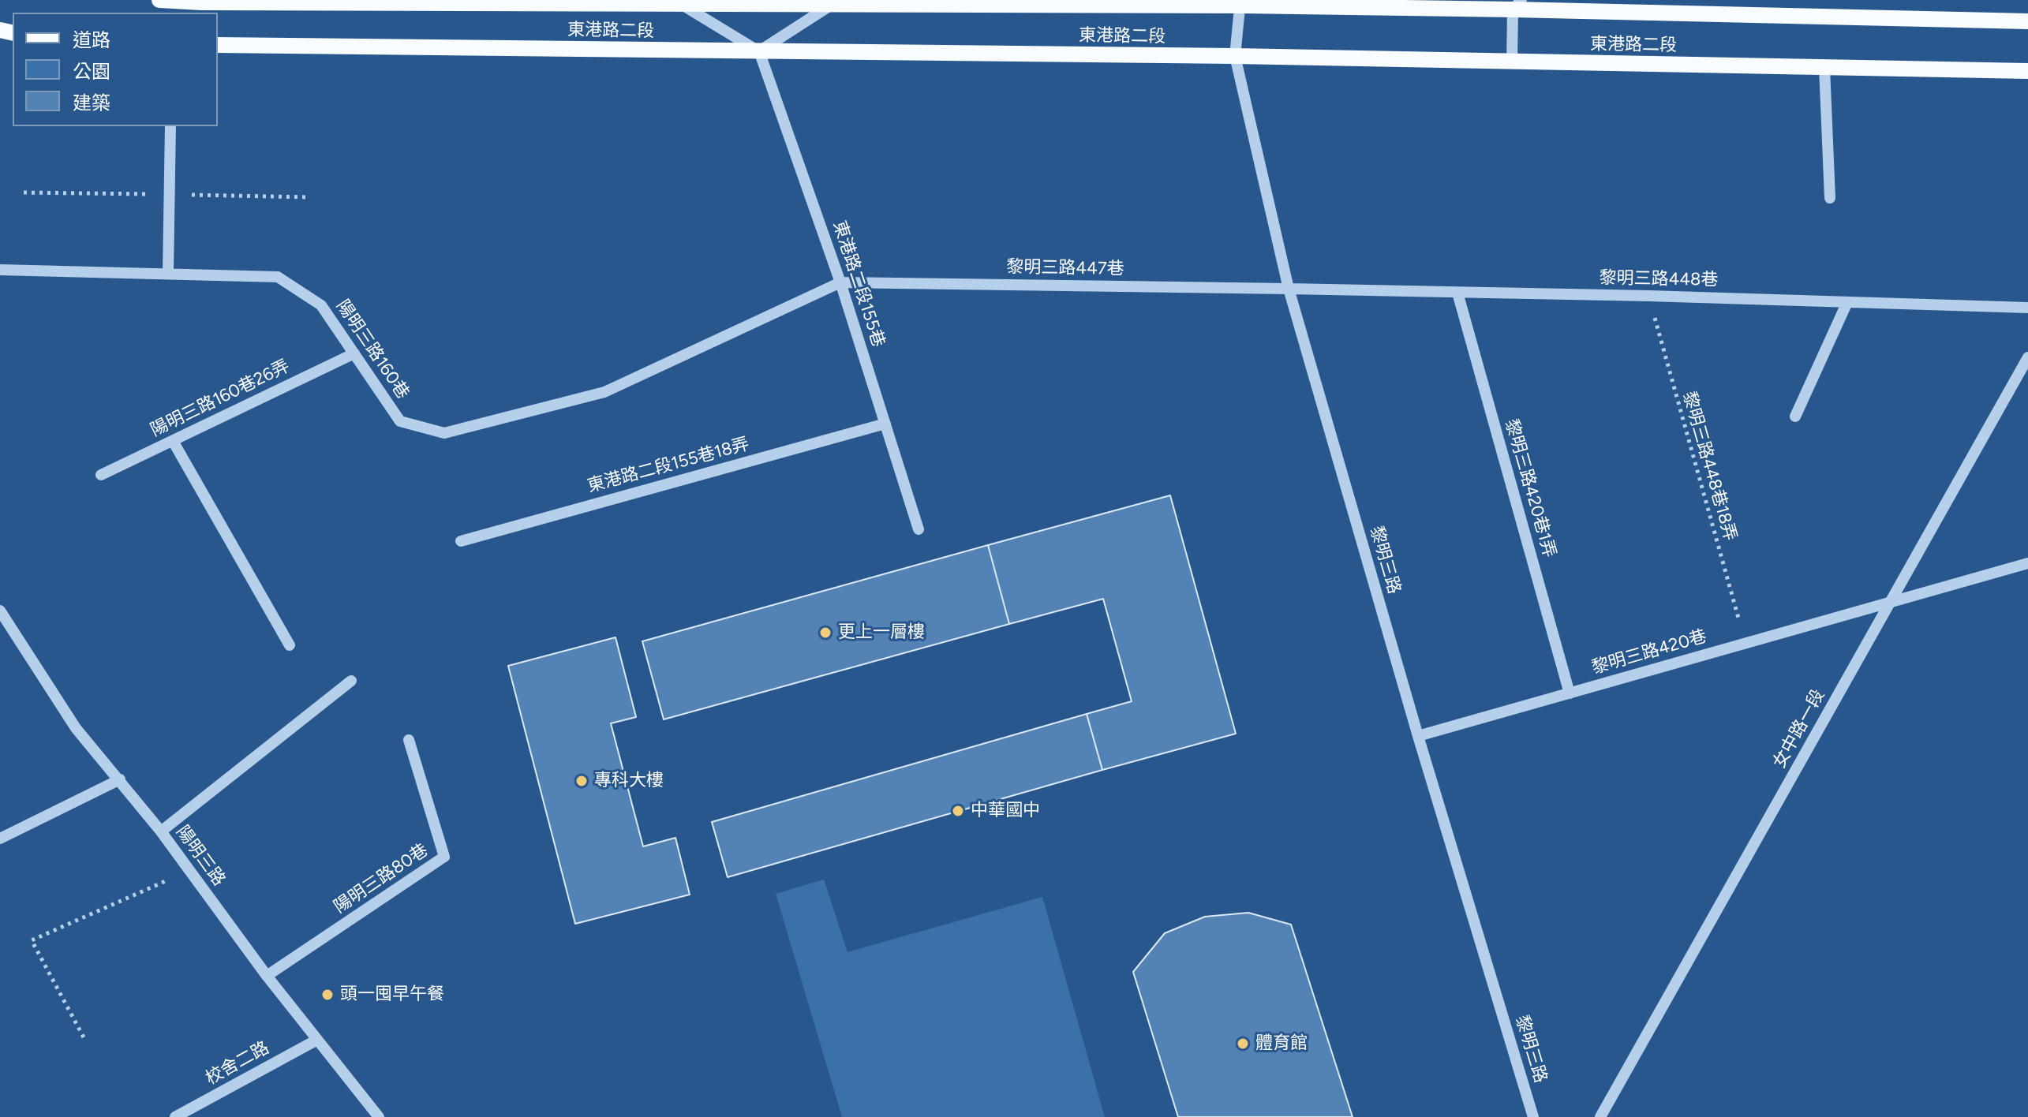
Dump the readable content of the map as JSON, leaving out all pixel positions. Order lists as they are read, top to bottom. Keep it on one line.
{"streets":{"main road":["東港路二段"],"street":["黎明三路447巷","黎明三路448巷","東港路二段155巷","陽明三路160巷","陽明三路160巷26弄","東港路二段155巷18弄","黎明三路420巷1弄","黎明三路","黎明三路420巷","女中路一段","陽明三路","陽明三路80巷","校舍二路"],"path":["黎明三路448巷18弄"]},"crossings":[["東港路二段","東港路二段155巷"],["東港路二段","黎明三路"],["黎明三路447巷","黎明三路448巷"],["黎明三路447巷","東港路二段155巷"],["黎明三路447巷","陽明三路160巷"],["黎明三路447巷","黎明三路"],["黎明三路448巷","黎明三路448巷18弄"],["黎明三路448巷","黎明三路420巷1弄"],["黎明三路448巷","黎明三路"],["東港路二段155巷","陽明三路160巷"],["東港路二段155巷","東港路二段155巷18弄"],["陽明三路160巷","陽明三路160巷26弄"],["黎明三路448巷18弄","黎明三路420巷"],["黎明三路420巷1弄","黎明三路420巷"],["黎明三路","黎明三路420巷"],["黎明三路420巷","女中路一段"],["陽明三路","陽明三路80巷"],["陽明三路","校舍二路"]],"places":["更上一層樓","專科大樓","中華國中","頭一囤早午餐","體育館"],"legend":["道路","公園","建築"]}
